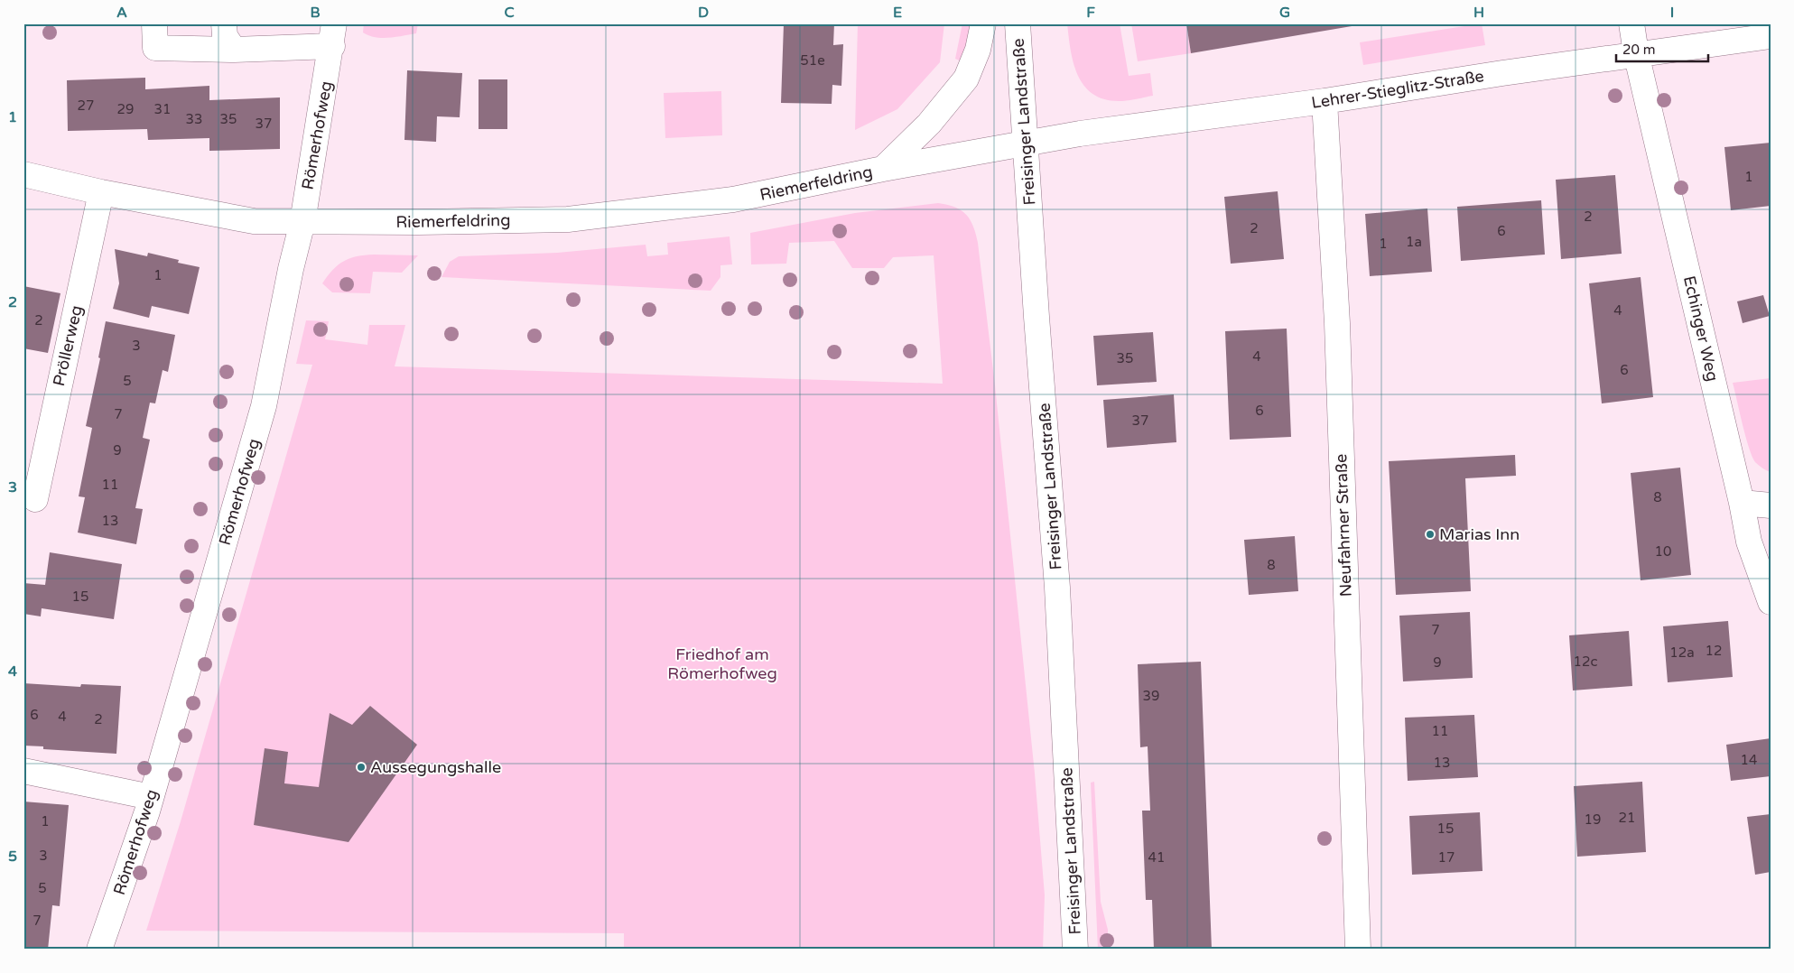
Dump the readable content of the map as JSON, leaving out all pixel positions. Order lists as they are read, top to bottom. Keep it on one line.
{"streets":{"street":["Lehrer-Stieglitz-Straße","Freisinger Landstraße","Römerhofweg","Riemerfeldring","Echinger Weg","Pröllerweg","Neufahrner Straße"]},"crossings":[["Lehrer-Stieglitz-Straße","Freisinger Landstraße"],["Lehrer-Stieglitz-Straße","Riemerfeldring"],["Lehrer-Stieglitz-Straße","Echinger Weg"],["Lehrer-Stieglitz-Straße","Neufahrner Straße"],["Freisinger Landstraße","Riemerfeldring"],["Römerhofweg","Riemerfeldring"],["Riemerfeldring","Pröllerweg"]],"parks":["Friedhof am Römerhofweg"],"places":["Marias Inn","Aussegungshalle"],"house_numbers":["51e","27","29","31","33","35","37","1","2","2","6","1a","1","1","4","2","3","4","35","6","5","6","7","37","9","11","8","13","10","8","15","7","12","12a","12c","9","39","6","4","2","11","14","13","21","19","1","15","3","41","17","5","7"],"scale_bar":"20 m","grid":{"columns":["A","B","C","D","E","F","G","H","I"],"rows":["1","2","3","4","5"]}}
